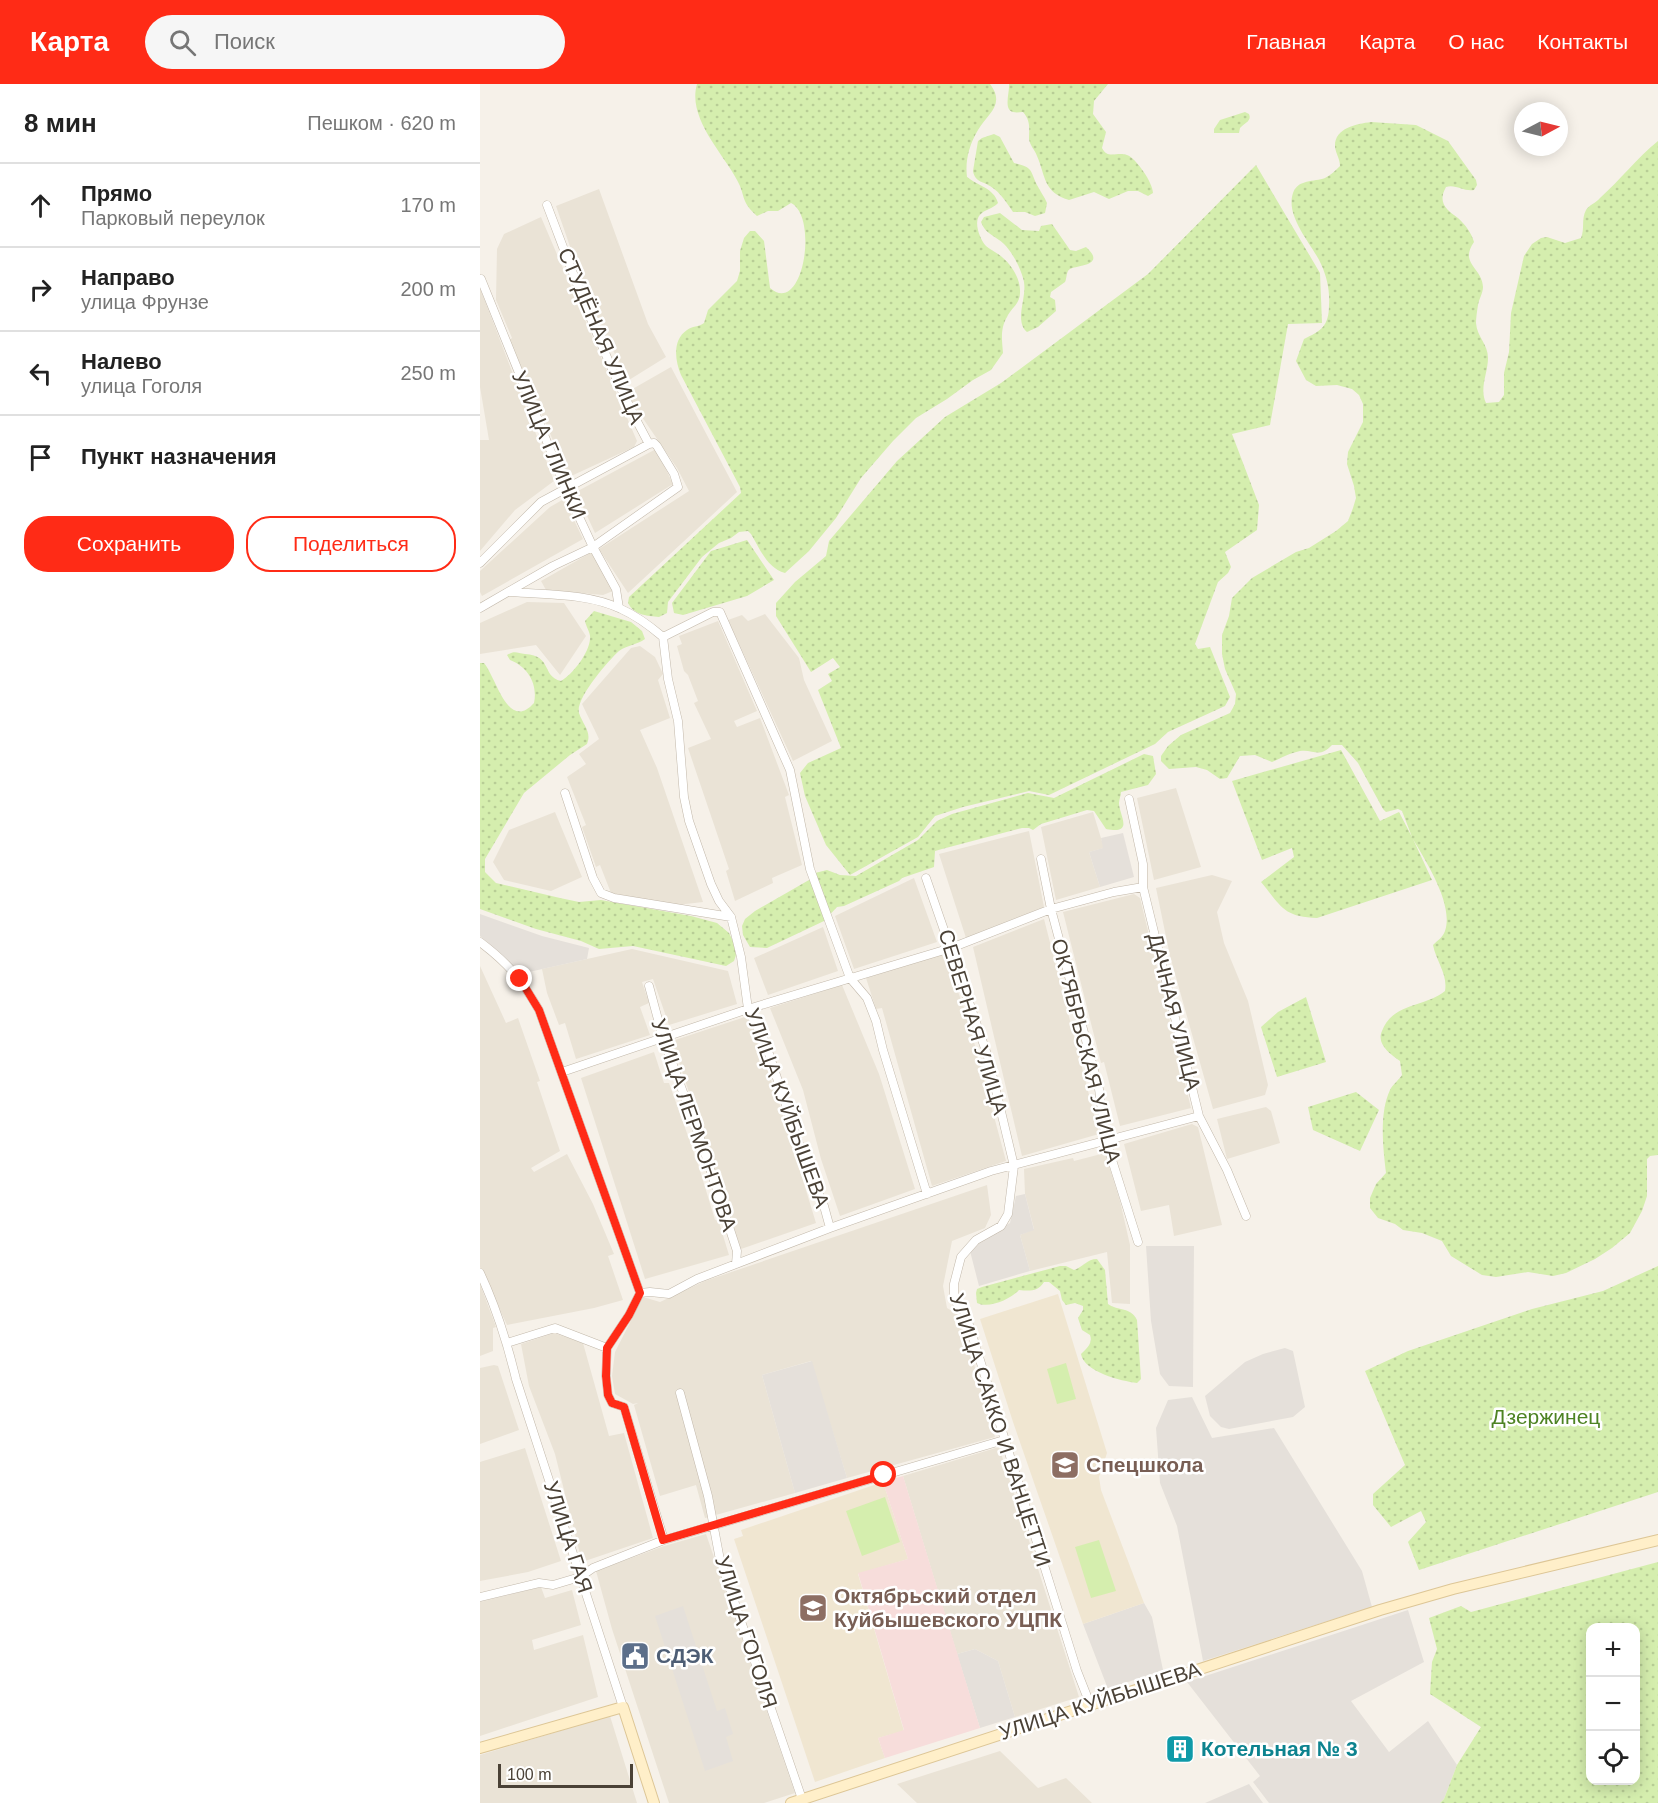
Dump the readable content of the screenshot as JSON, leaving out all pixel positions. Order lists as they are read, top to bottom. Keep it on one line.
{"streets":{"main road":["УЛИЦА КУЙБЫШЕВА","УЛИЦА ГАЯ"],"street":["СТУДЁНАЯ УЛИЦА","УЛИЦА ГЛИНКИ","ДАЧНАЯ УЛИЦА","СЕВЕРНАЯ УЛИЦА","ОКТЯБРЬСКАЯ УЛИЦА","УЛИЦА ЛЕРМОНТОВА","УЛИЦА САККО И ВАНЦЕТТИ","УЛИЦА ГОГОЛЯ"]},"crossings":[["СТУДЁНАЯ УЛИЦА","УЛИЦА ГЛИНКИ"],["СЕВЕРНАЯ УЛИЦА","УЛИЦА САККО И ВАНЦЕТТИ"],["УЛИЦА КУЙБЫШЕВА","УЛИЦА САККО И ВАНЦЕТТИ"],["УЛИЦА КУЙБЫШЕВА","УЛИЦА ГОГОЛЯ"]],"parks":["Дзержинец"],"places":{"school or university":["Спецшкола","Октябрьский отдел Куйбышевского УЦПК"],"public building":["СДЭК"],"building":["Котельная № 3"]},"scale_bar":"100 m","north":"right","page":{"header":"Карта","search":"Поиск","nav":["Главная","Карта","О нас","Контакты"],"heading":["8 мин","Пешком · 620 m"],"list":[["Прямо","Парковый переулок","170 m"],["Направо","улица Фрунзе","200 m"],["Налево","улица Гоголя","250 m"],"Пункт назначения"],"buttons":["Сохранить","Поделиться"],"map_buttons":["+","−"],"scale":"100 m"}}
